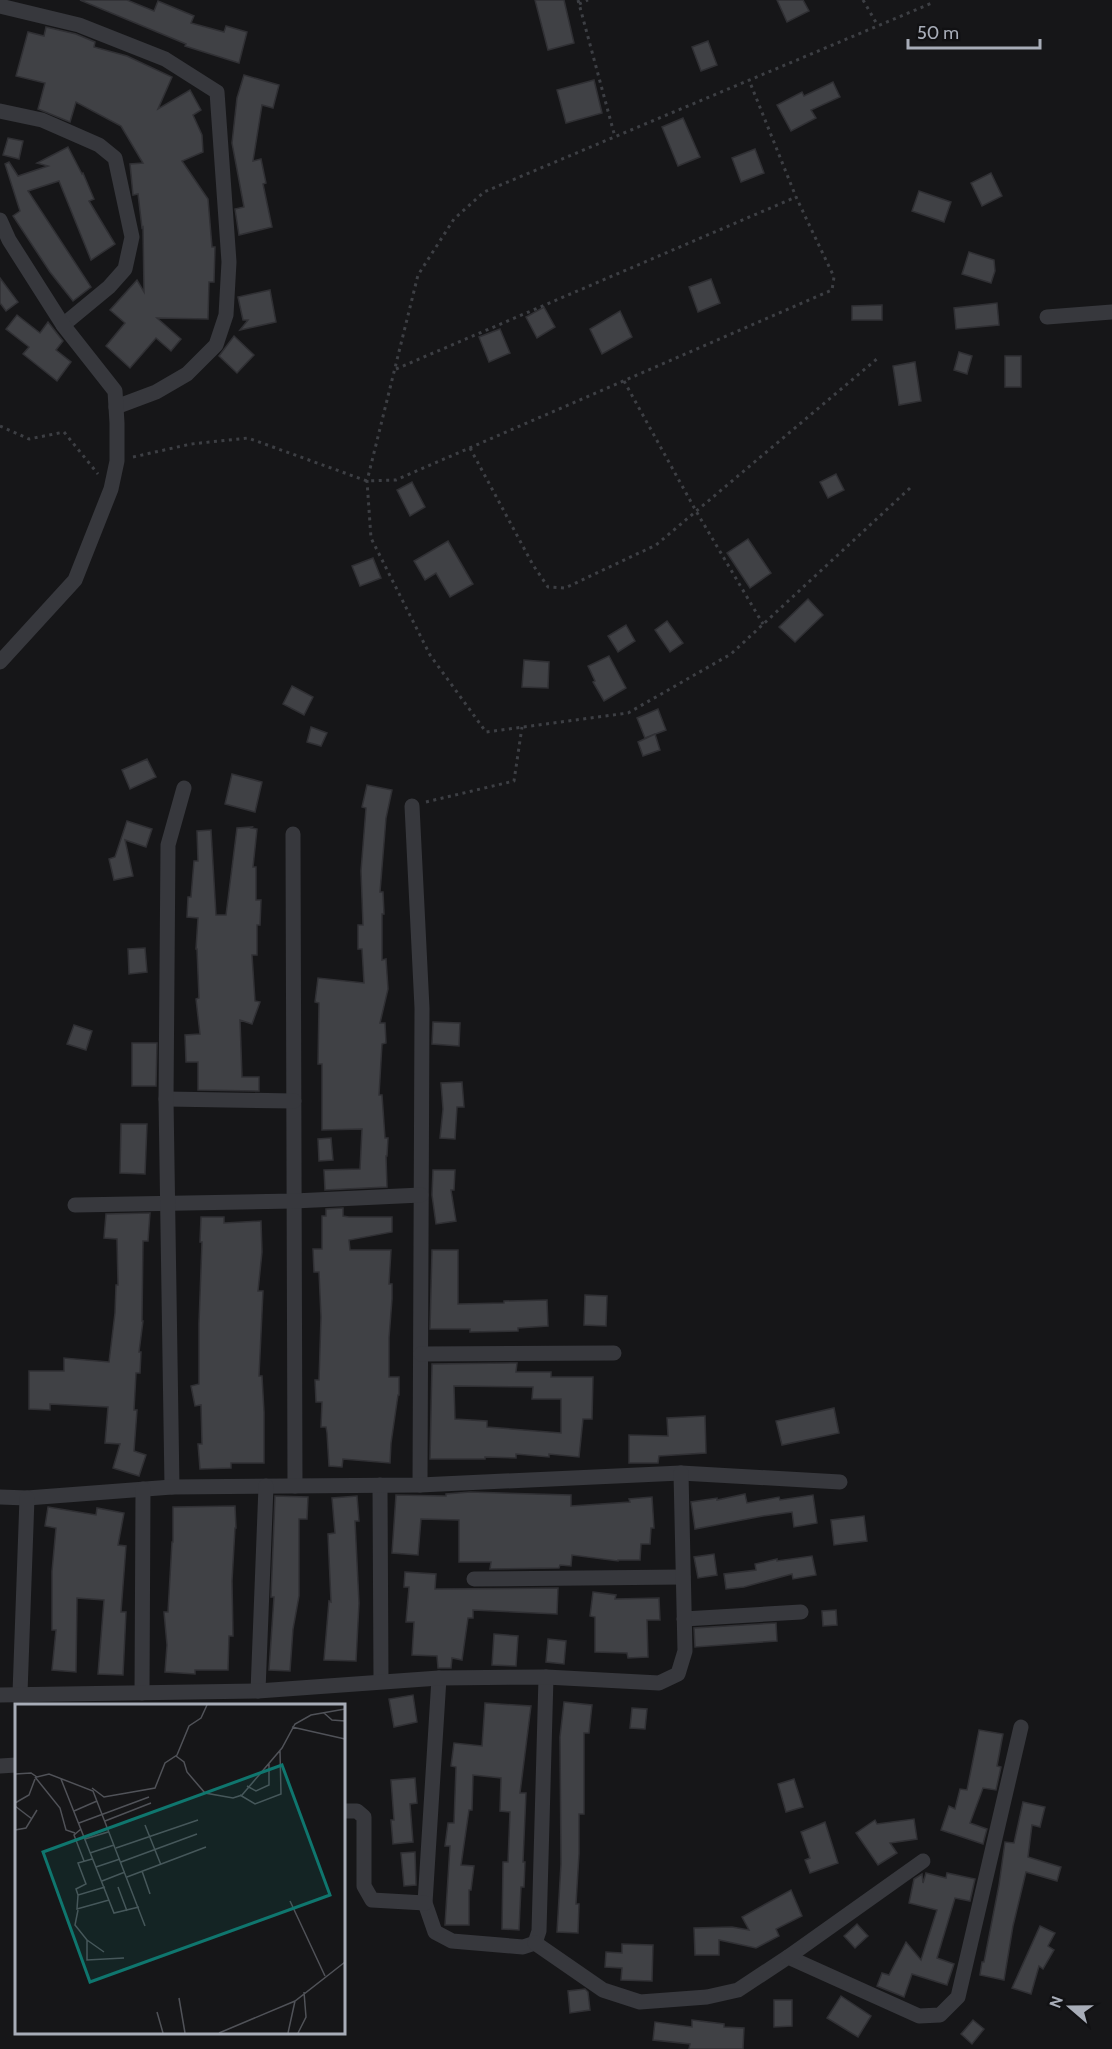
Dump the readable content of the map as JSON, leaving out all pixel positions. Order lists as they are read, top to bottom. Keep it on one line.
{"scale_bar":"50 m","north":"left"}
